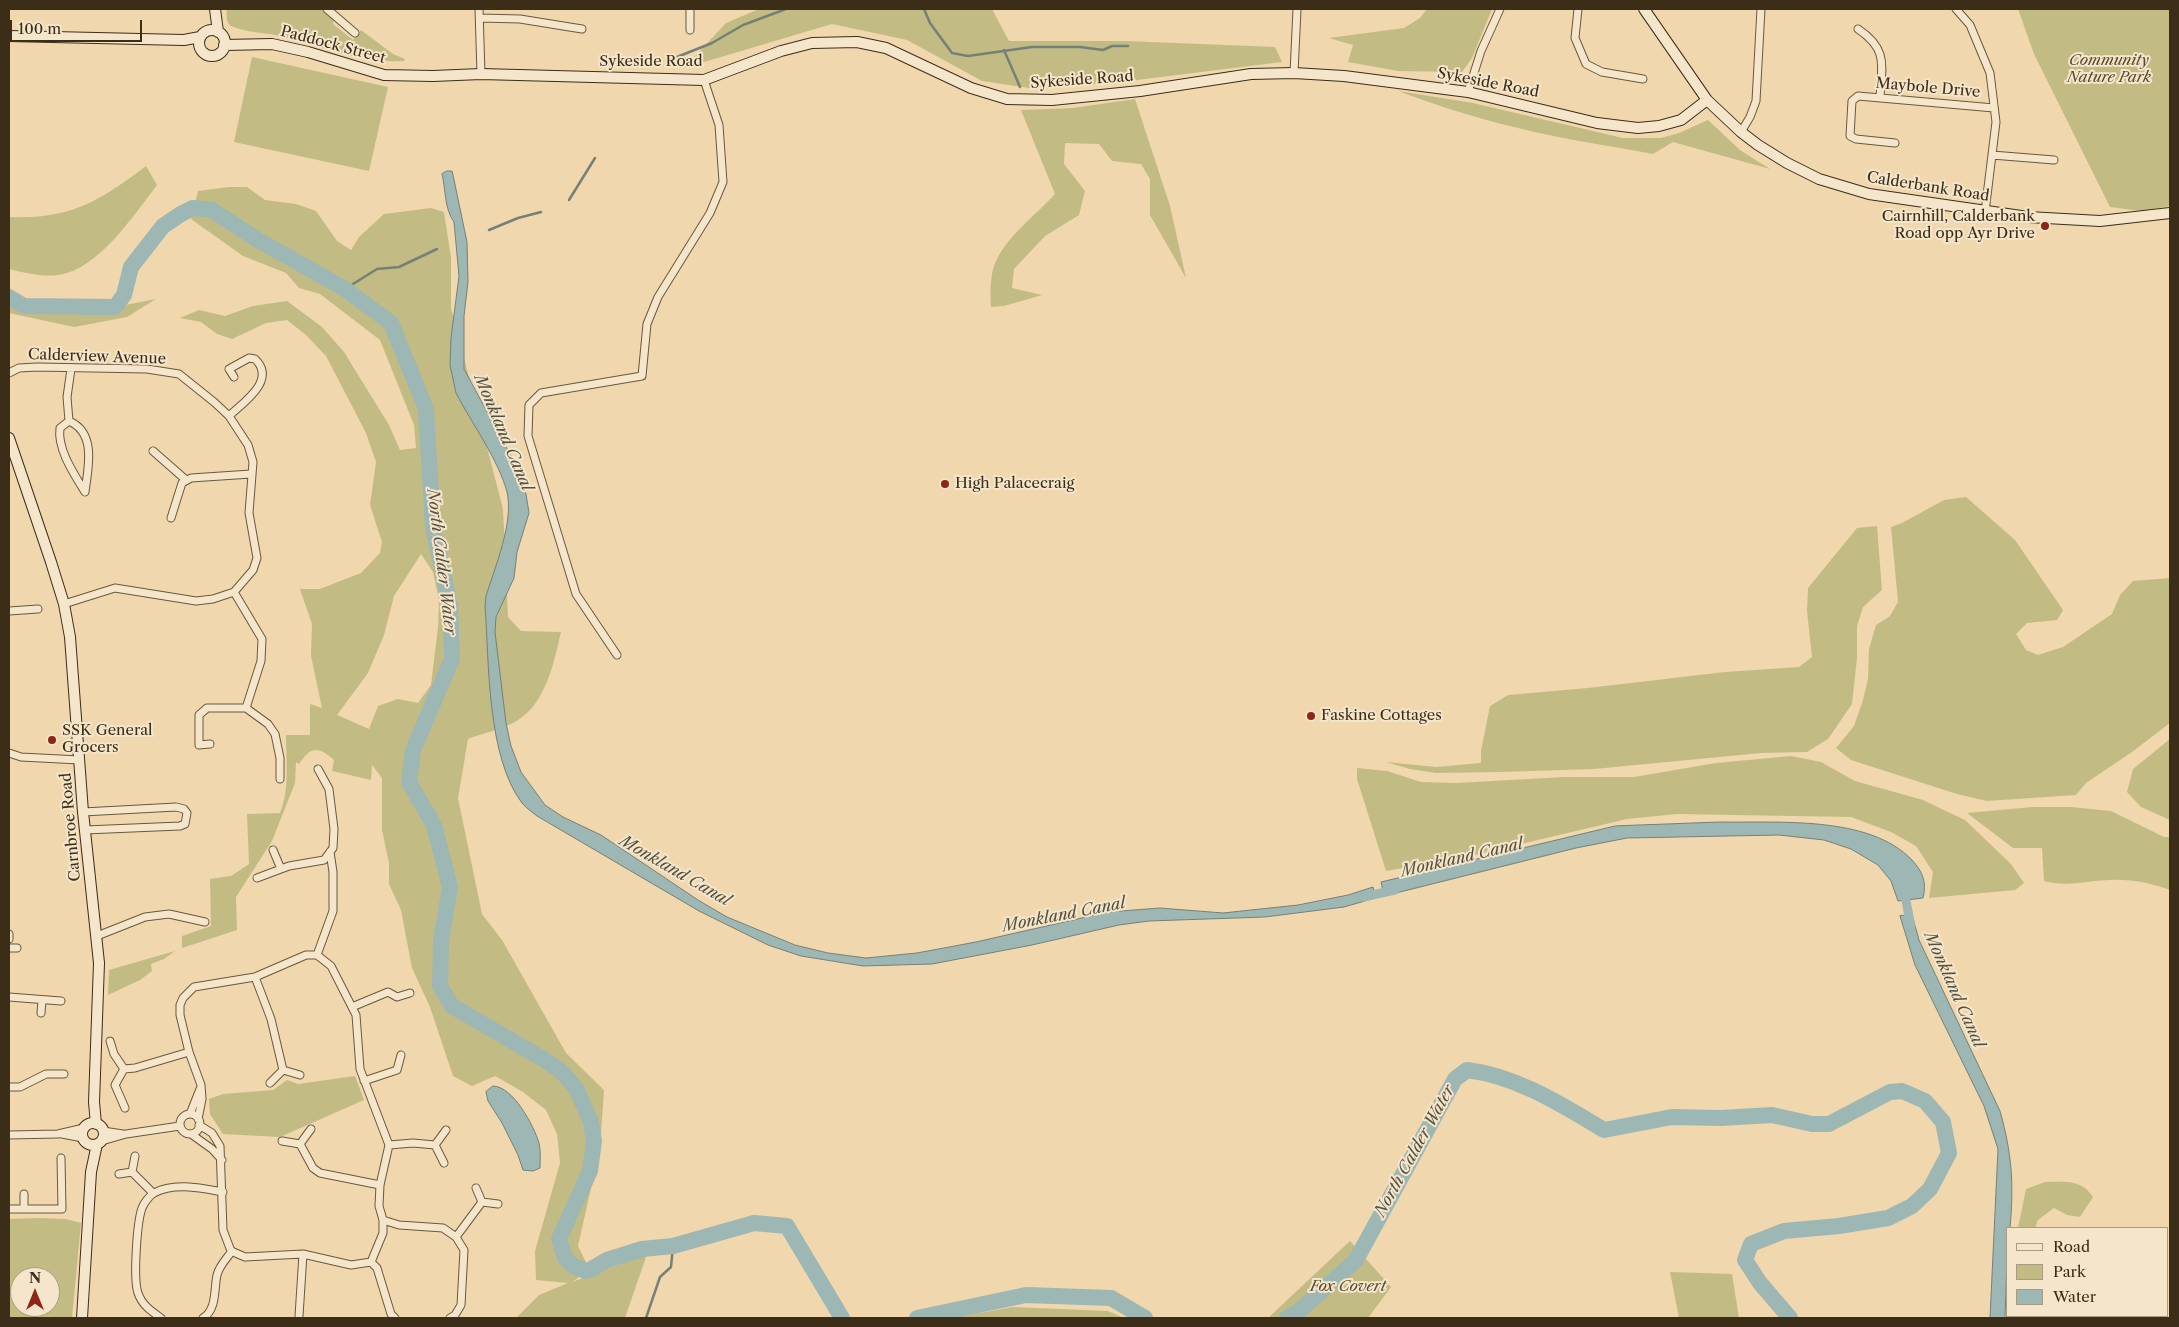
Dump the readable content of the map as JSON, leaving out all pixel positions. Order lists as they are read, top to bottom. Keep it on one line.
{"streets":{"street":["Paddock Street","Sykeside Road","Maybole Drive","Calderbank Road","Calderview Avenue","Carnbroe Road"]},"crossings":[["Paddock Street","Sykeside Road"],["Sykeside Road","Calderbank Road"]],"water":["Monkland Canal","North Calder Water"],"parks":["Community Nature Park","Fox Covert"],"places":["Cairnhill, Calderbank Road opp Ayr Drive","High Palacecraig","Faskine Cottages","SSK General Grocers"],"legend":["Road","Park","Water"],"scale_bar":"100 m","north":"top"}
